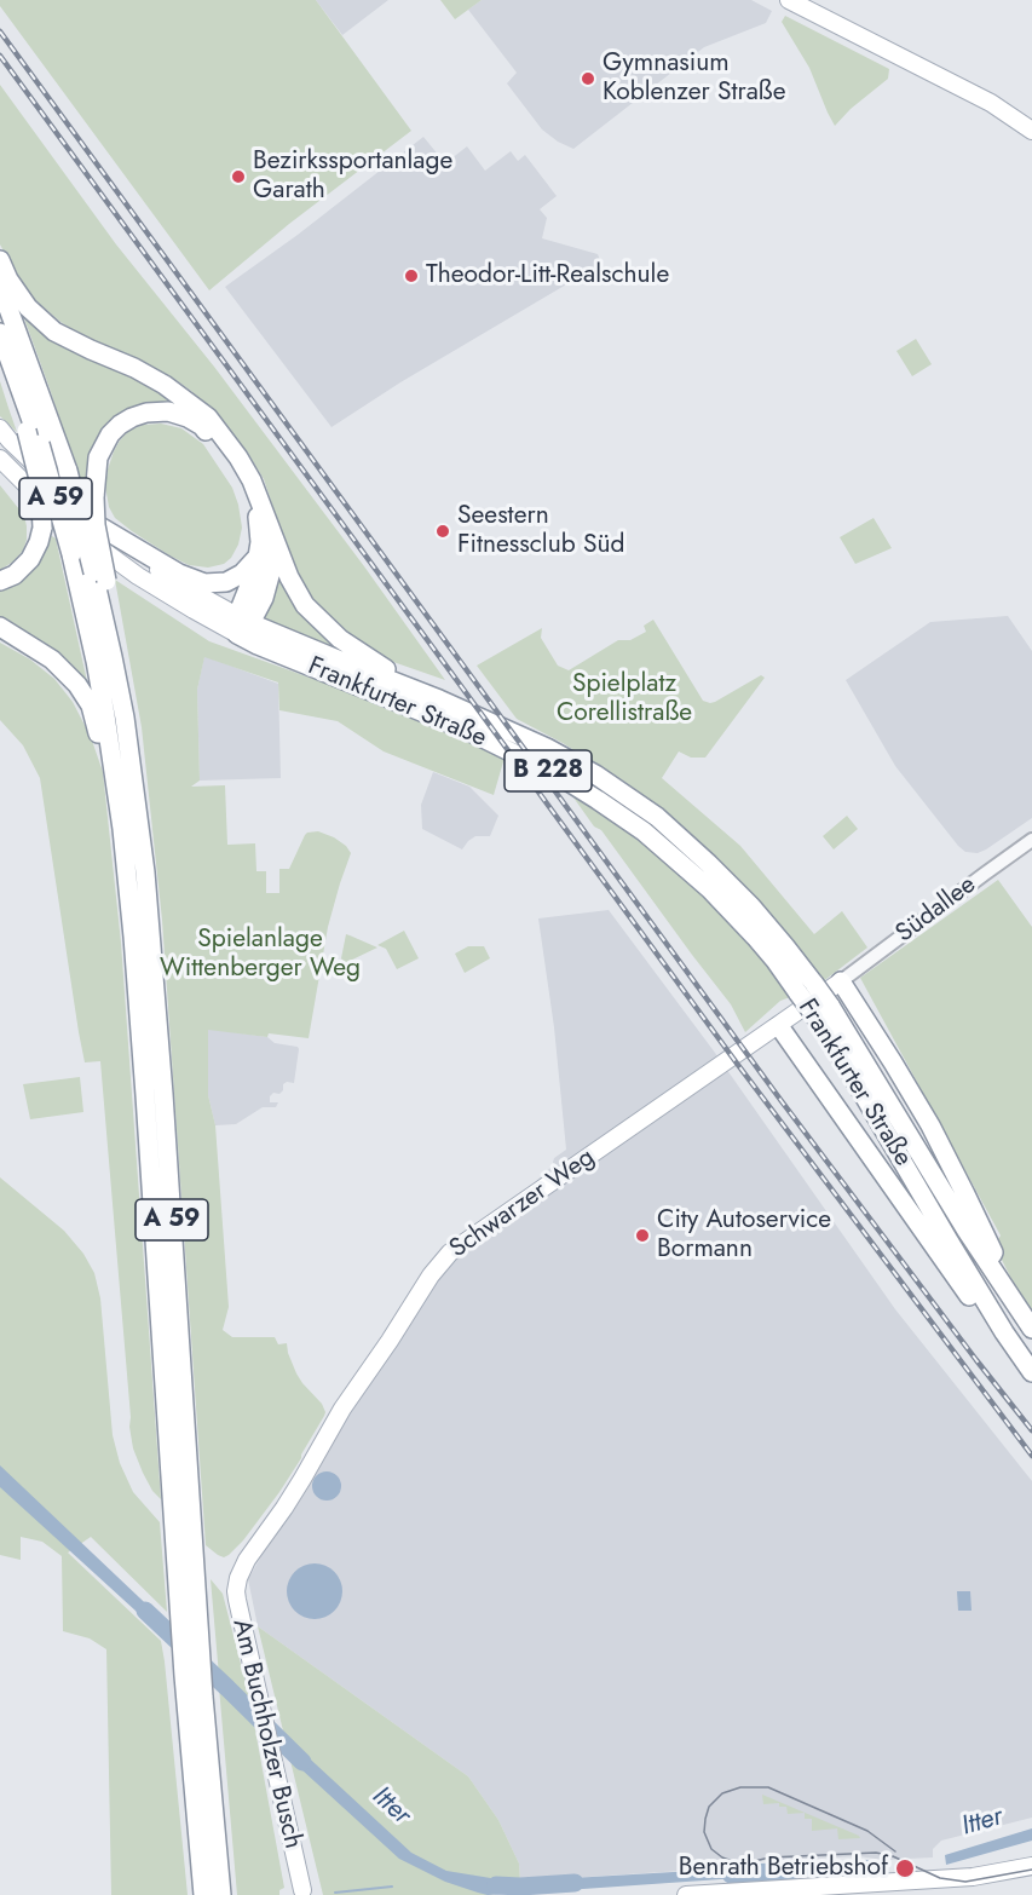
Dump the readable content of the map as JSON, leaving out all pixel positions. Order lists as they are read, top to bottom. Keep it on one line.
{"streets":{"highway":["A 59","Frankfurter Straße","B 228"],"main road":["Schwarzer Weg","Am Buchholzer Busch"],"street":["Südallee"]},"crossings":[["Südallee","Schwarzer Weg"],["Schwarzer Weg","Am Buchholzer Busch"]],"water":["Itter"],"parks":["Spielplatz Corellistraße","Spielanlage Wittenberger Weg"],"places":["Gymnasium Koblenzer Straße","Bezirkssportanlage Garath","Theodor-Litt-Realschule","Seestern Fitnessclub Süd","City Autoservice Bormann","Benrath Betriebshof"]}
